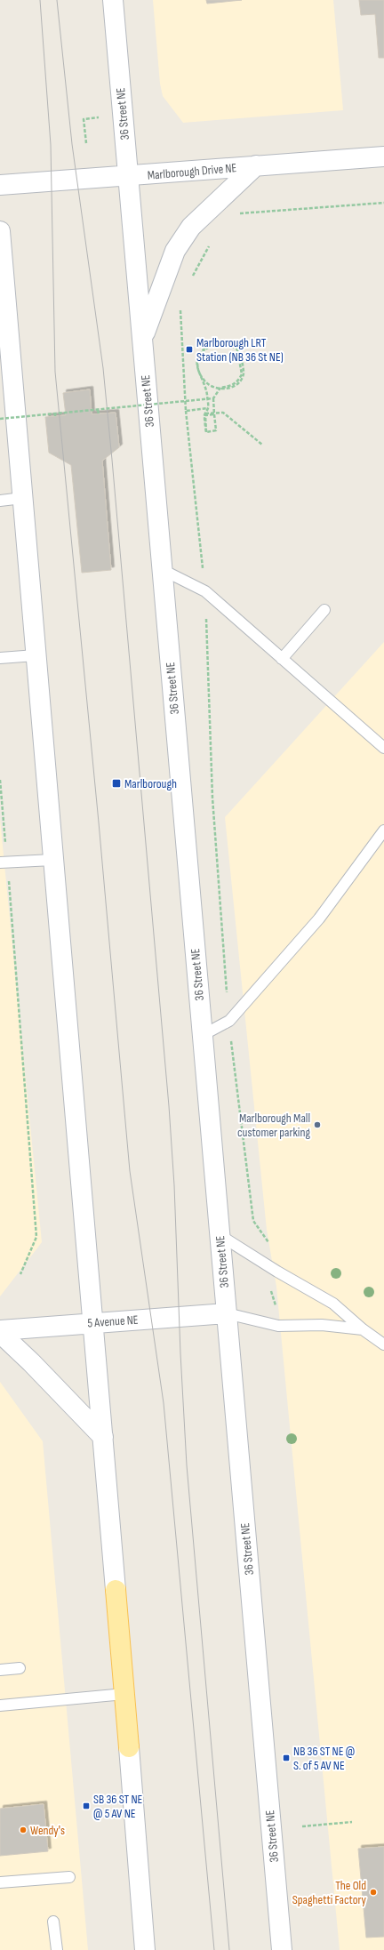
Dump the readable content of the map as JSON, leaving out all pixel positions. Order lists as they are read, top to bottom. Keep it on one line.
{"streets":{"main road":["36 Street NE","Marlborough Drive NE","5 Avenue NE"]},"crossings":[["36 Street NE","Marlborough Drive NE"],["36 Street NE","5 Avenue NE"]],"places":{"transit":["Marlborough LRT Station (NB 36 St NE)","Marlborough","NB 36 ST NE @ S. of 5 AV NE","SB 36 ST NE @ 5 AV NE"],"other":["Marlborough Mall customer parking","Wendy's","The Old Spaghetti Factory"]}}
